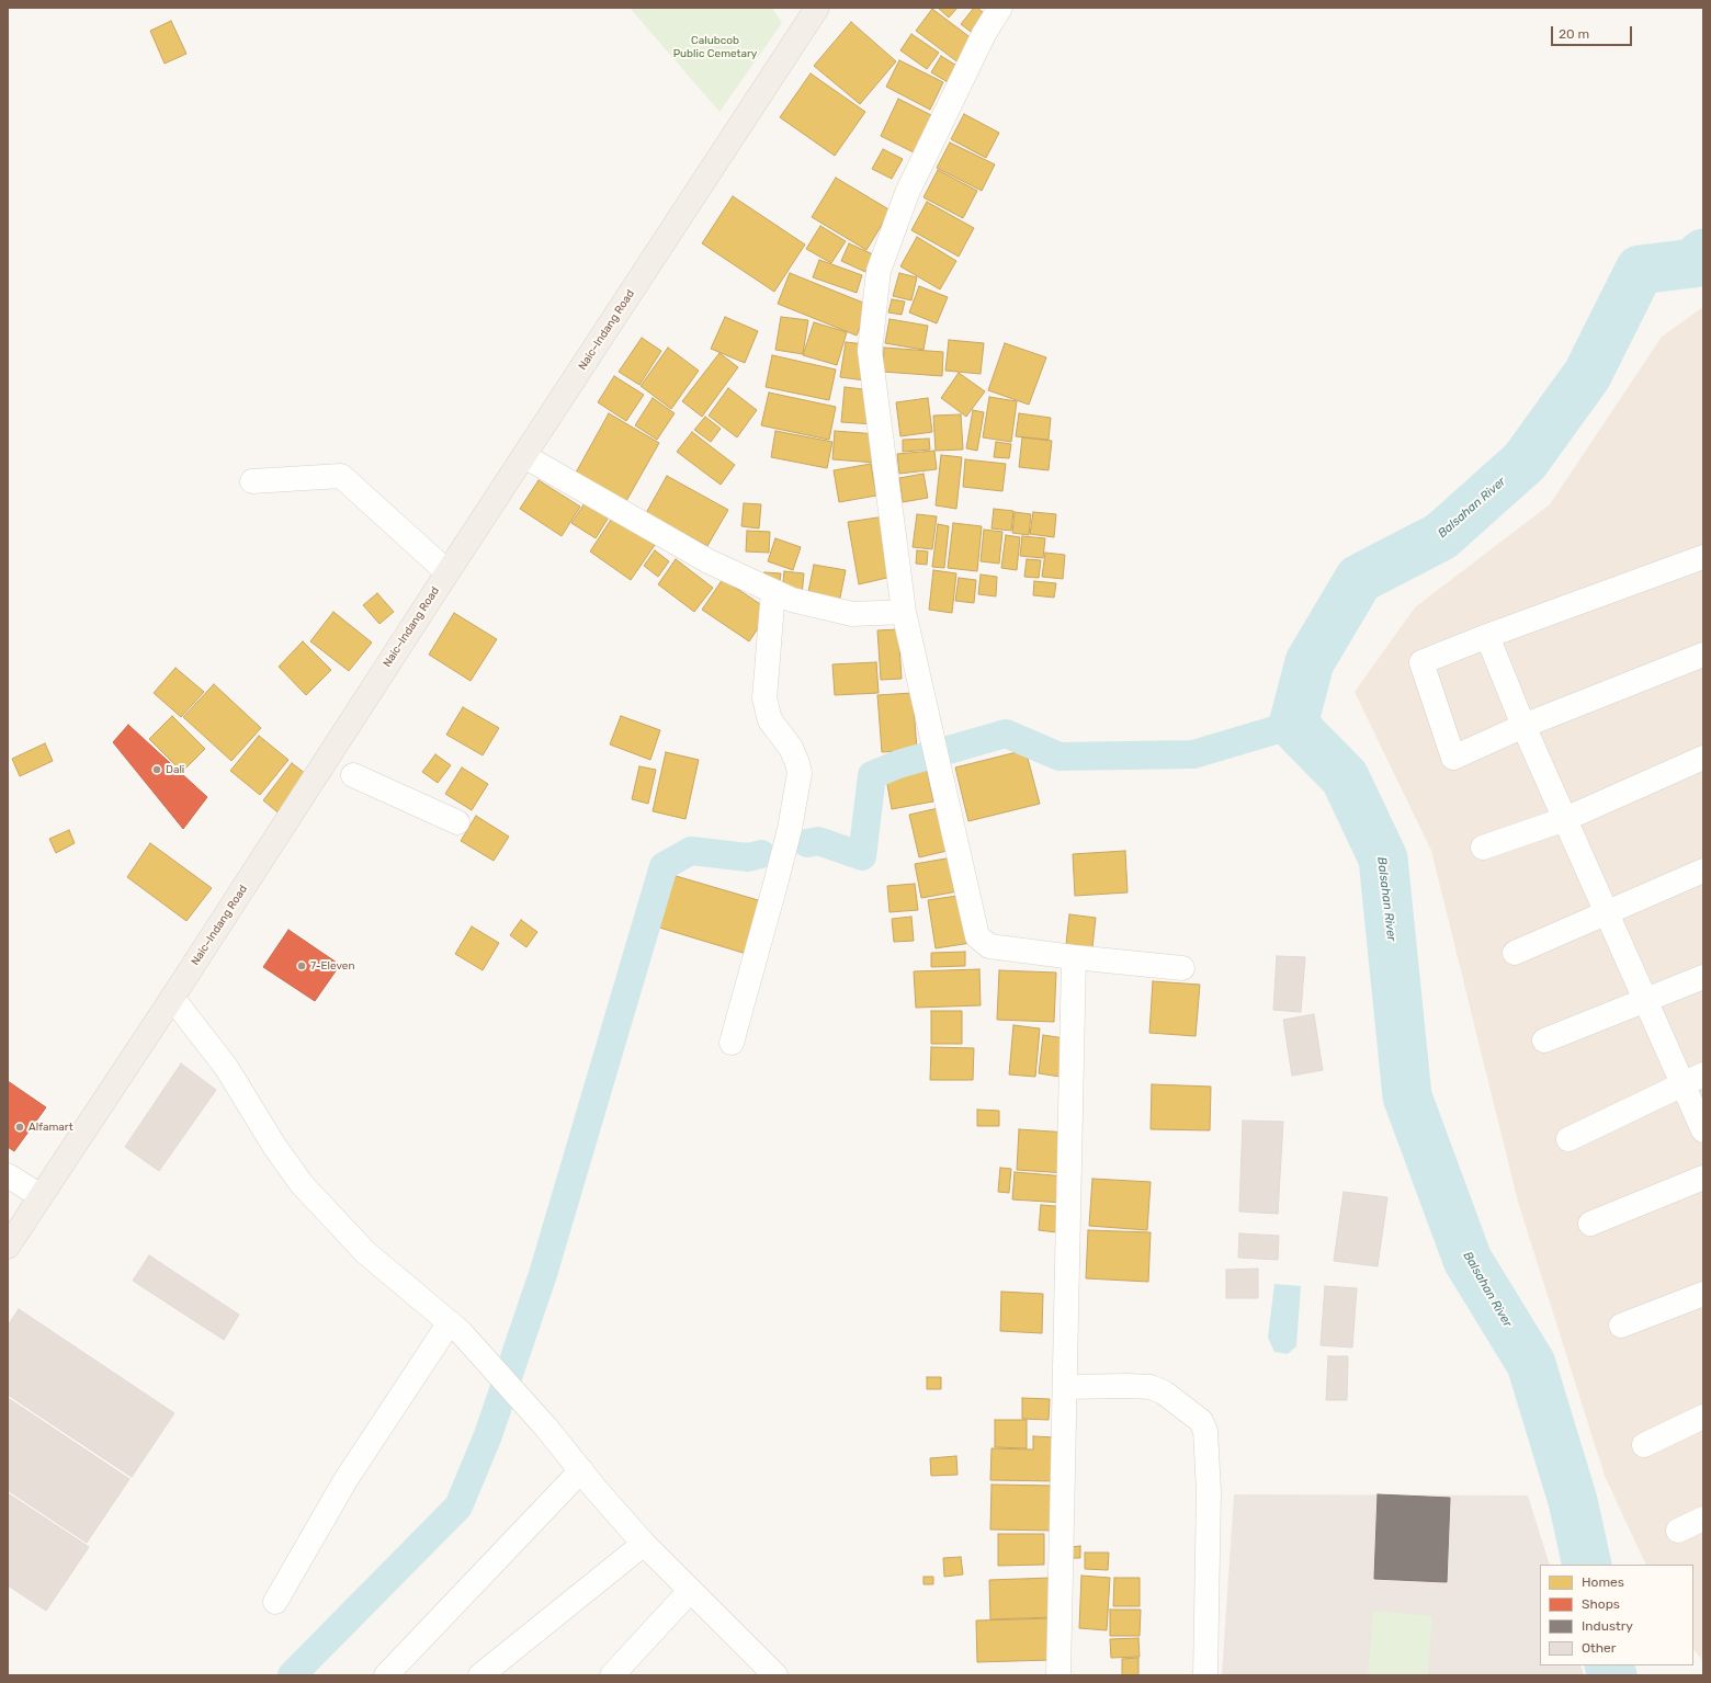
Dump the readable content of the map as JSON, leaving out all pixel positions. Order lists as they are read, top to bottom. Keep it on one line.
{"streets":{"main road":["Naic–Indang Road"]},"water":["Balsahan River"],"parks":["Calubcob Public Cemetary"],"places":["Dali","7-Eleven","Alfamart"],"legend":["Homes","Shops","Industry","Other"],"scale_bar":"20 m"}
